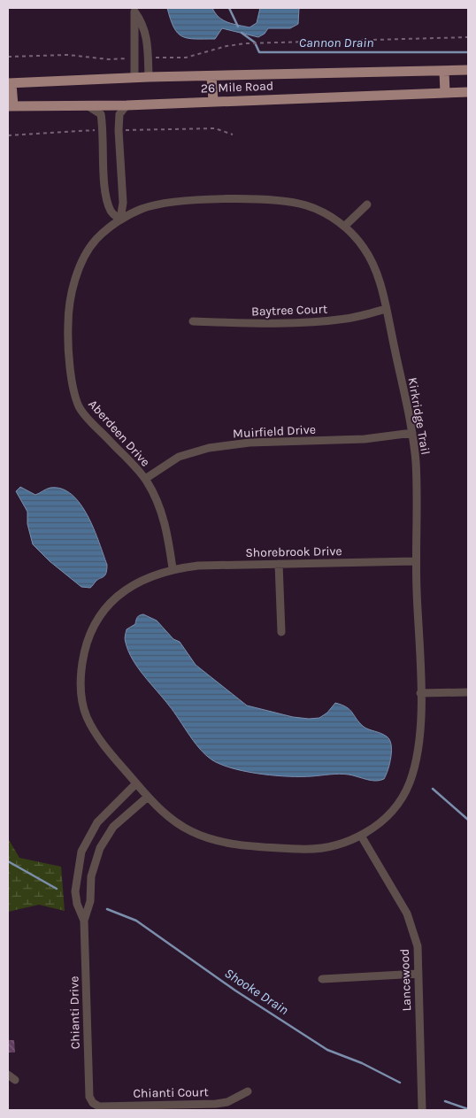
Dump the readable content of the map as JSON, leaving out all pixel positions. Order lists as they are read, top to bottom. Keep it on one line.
{"streets":{"main road":["26 Mile Road"],"street":["Baytree Court","Kirkridge Trail","Muirfield Drive","Aberdeen Drive","Shorebrook Drive","Lancewood","Chianti Drive","Chianti Court"]},"crossings":[["Baytree Court","Kirkridge Trail"],["Kirkridge Trail","Muirfield Drive"],["Kirkridge Trail","Aberdeen Drive"],["Kirkridge Trail","Shorebrook Drive"],["Kirkridge Trail","Lancewood"],["Kirkridge Trail","Chianti Drive"],["Muirfield Drive","Aberdeen Drive"],["Aberdeen Drive","Shorebrook Drive"],["Shorebrook Drive","Chianti Drive"],["Chianti Drive","Chianti Court"]],"water":["Cannon Drain","Shooke Drain"]}
